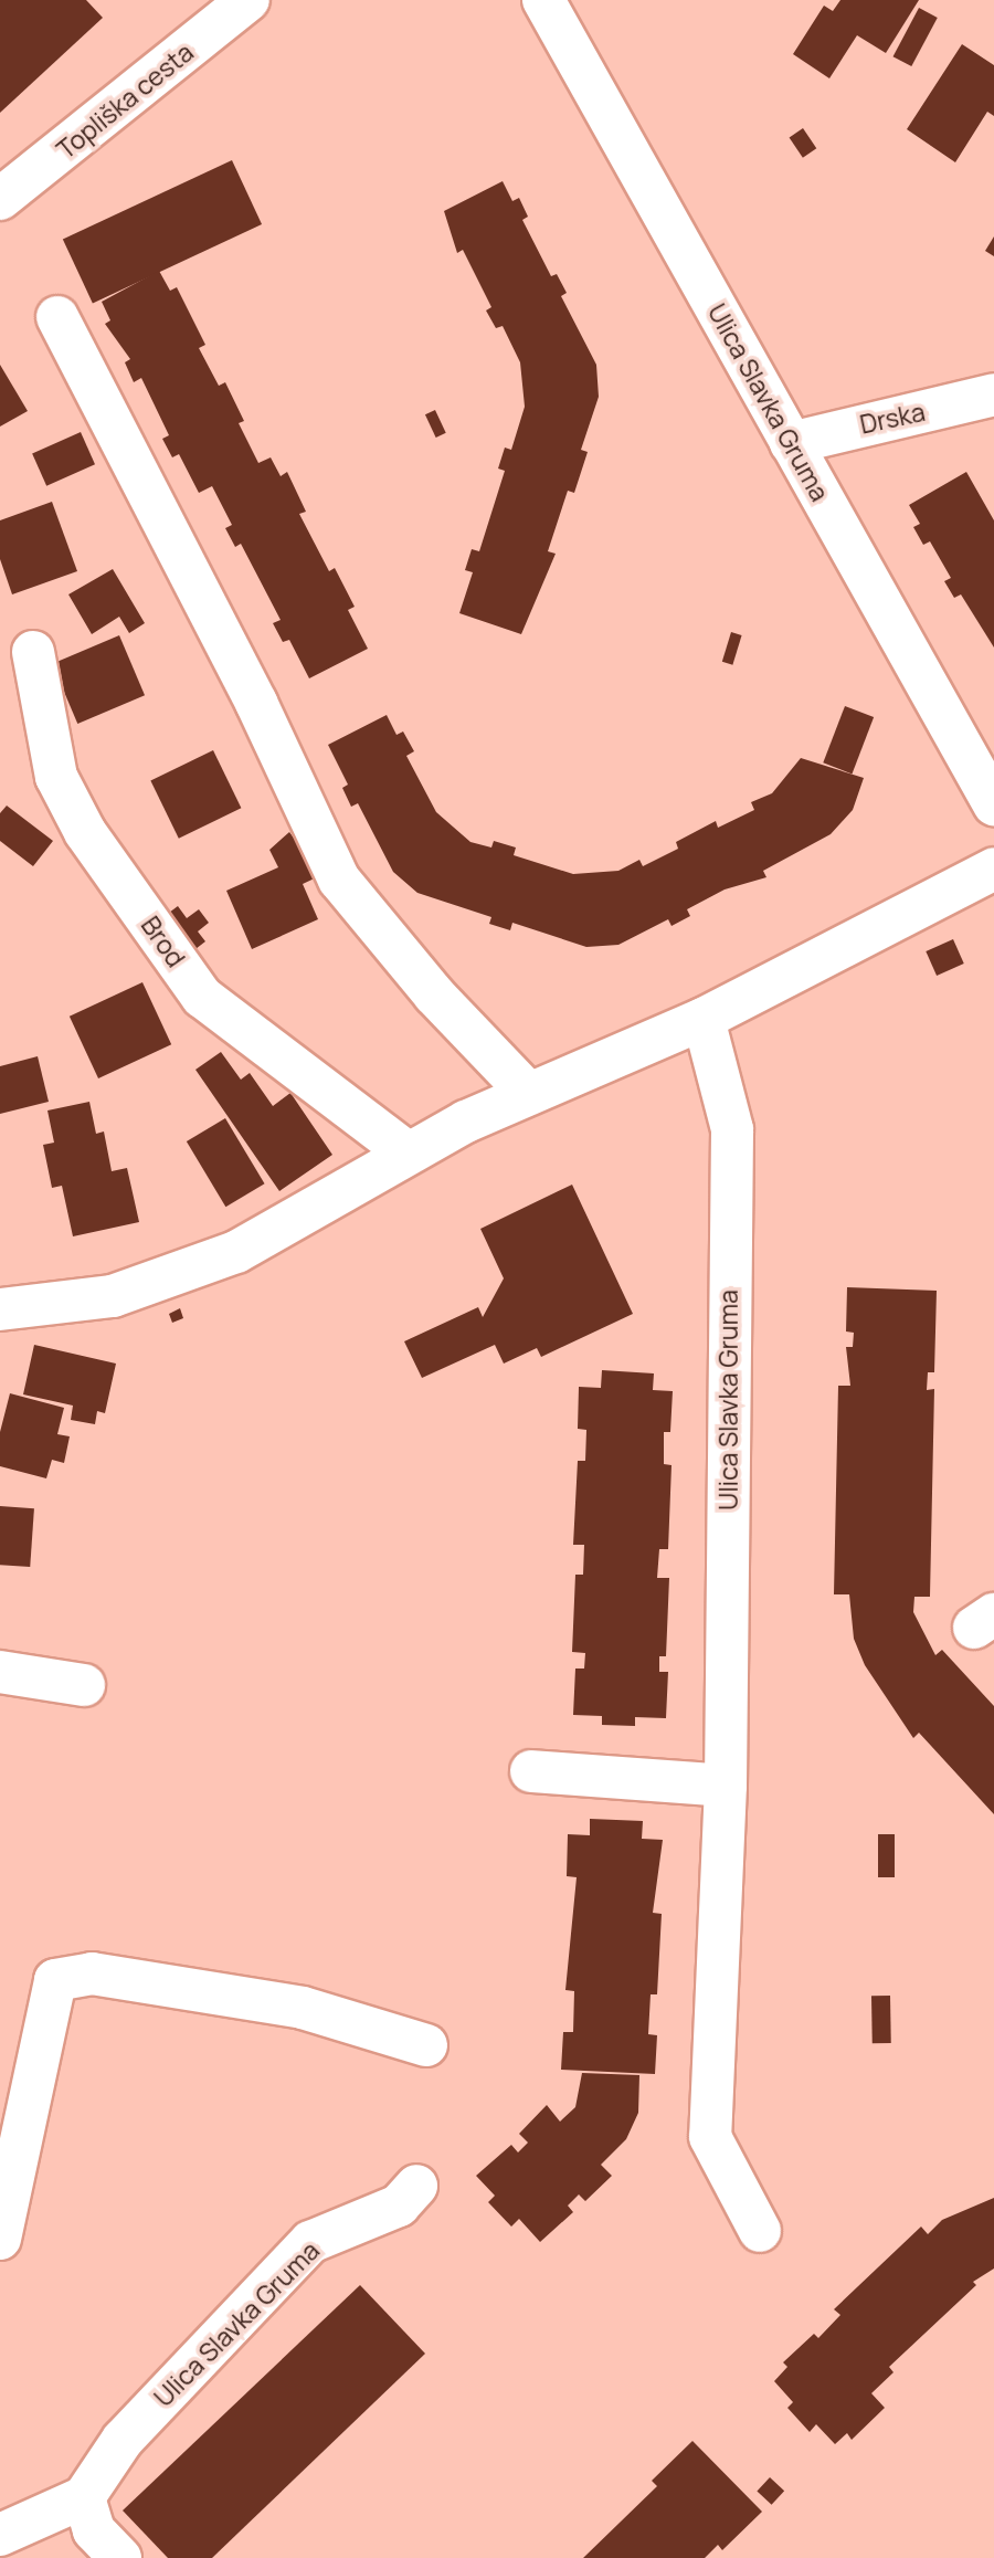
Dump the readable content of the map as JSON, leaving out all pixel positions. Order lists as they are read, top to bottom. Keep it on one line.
{"streets":{"street":["Topliška cesta","Ulica Slavka Gruma","Drska","Brod"]},"crossings":[["Ulica Slavka Gruma","Drska"]]}
